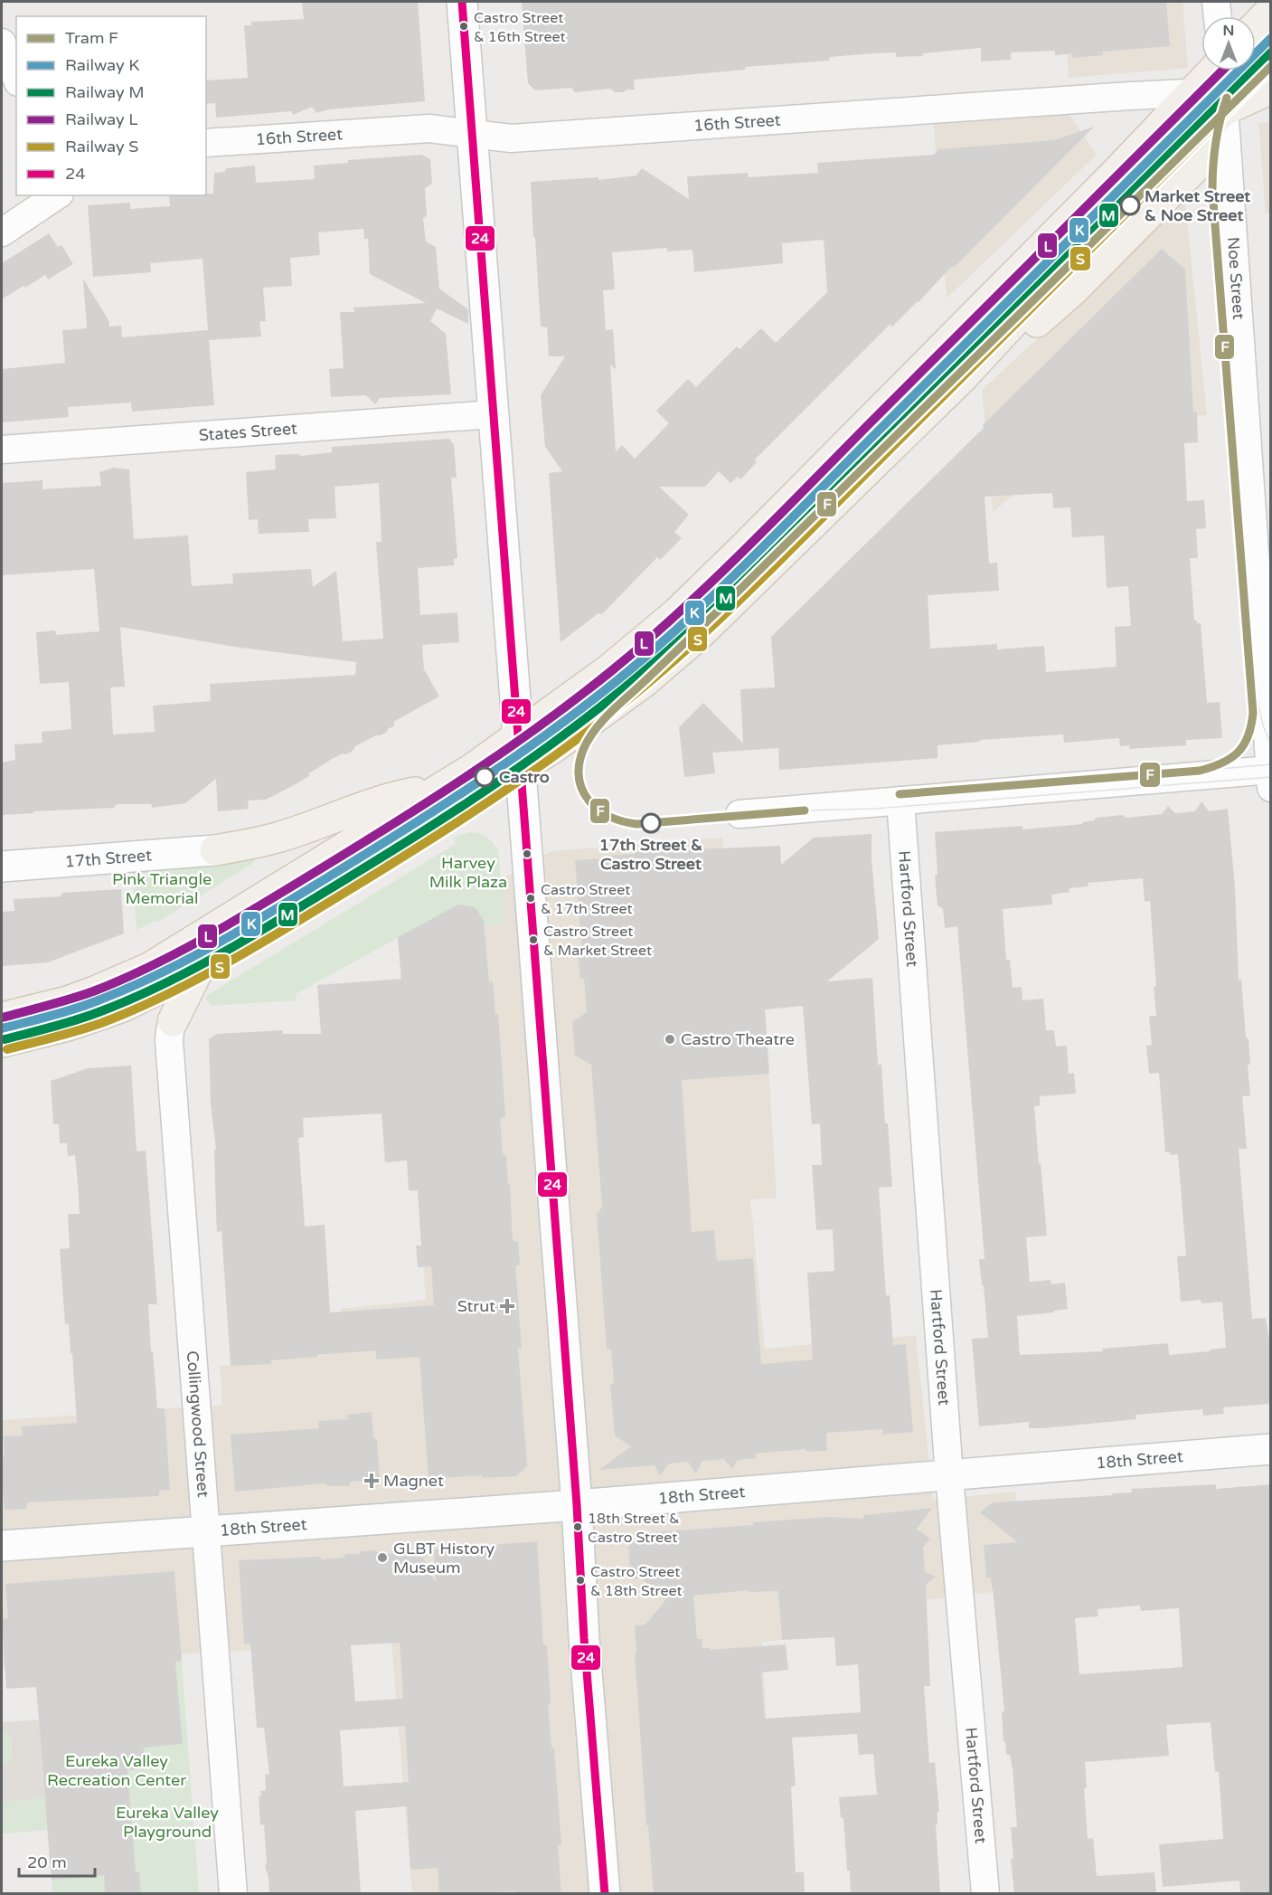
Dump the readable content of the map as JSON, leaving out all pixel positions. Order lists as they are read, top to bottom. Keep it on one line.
{"streets":{"street":["16th Street","Noe Street","States Street","17th Street","Hartford Street","Collingwood Street","18th Street"]},"crossings":[["16th Street","Noe Street"],["Hartford Street","18th Street"],["Collingwood Street","18th Street"]],"parks":["Harvey Milk Plaza","Pink Triangle Memorial","Eureka Valley Recreation Center","Eureka Valley Playground"],"places":{"other":["Castro Street & 16th Street","Market Street & Noe Street","Castro","17th Street & Castro Street","Castro Street & 17th Street","Castro Street & Market Street","Castro Theatre","18th Street & Castro Street","GLBT History Museum","Castro Street & 18th Street"],"health":["Strut","Magnet"]},"lines":["transit line 24","rail line K","rail line M","tram line F","rail line S","rail line L"],"legend":["Tram F","Railway K","Railway M","Railway L","Railway S","24"],"scale_bar":"20 m","north":"top"}
